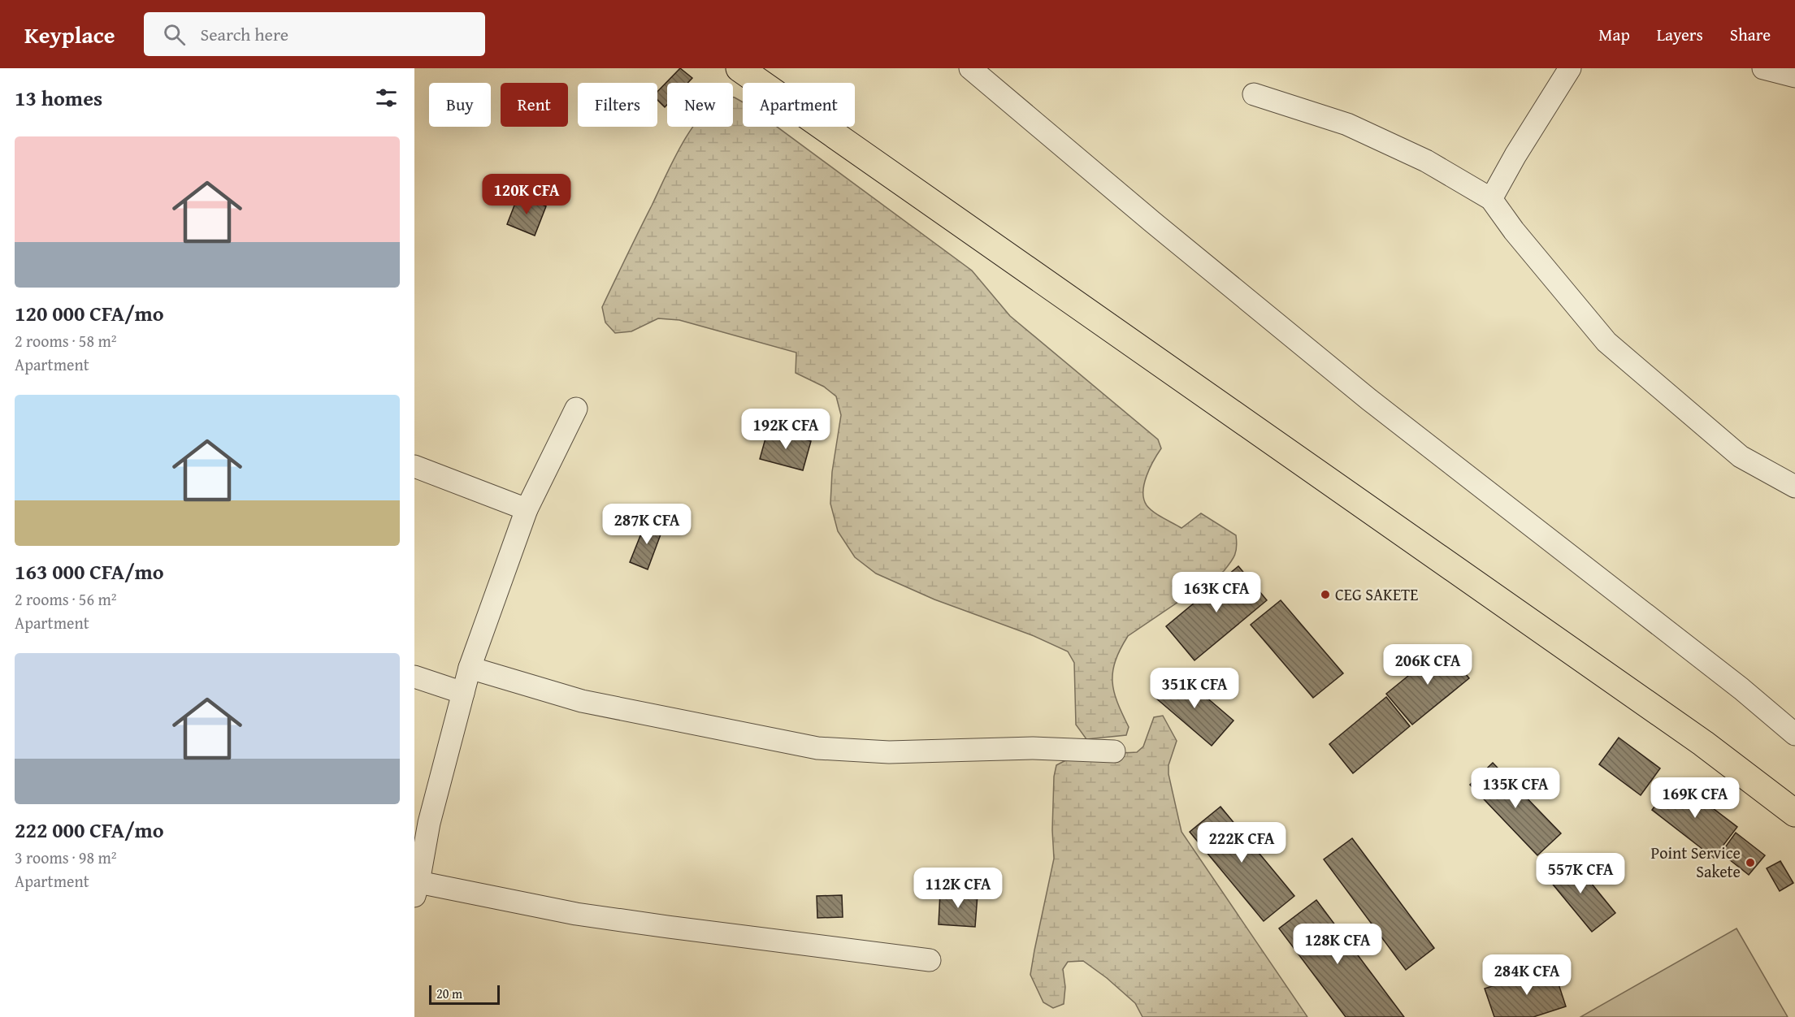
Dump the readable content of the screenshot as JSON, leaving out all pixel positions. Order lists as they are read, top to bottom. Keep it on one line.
{"places":["CEG SAKETE","Point Service Sakete"],"scale_bar":"20 m","page":{"header":"Keyplace","search":"Search here","nav":["Map","Layers","Share"],"heading":"13 homes","chip":["Buy","Rent","Filters","New","Apartment"],"list":[{"name":"120 000 CFA/mo","note":"2 rooms · 58 m² · Apartment"},{"name":"163 000 CFA/mo","note":"2 rooms · 56 m² · Apartment"},{"name":"222 000 CFA/mo","note":"3 rooms · 98 m² · Apartment"}],"price":["120K CFA","192K CFA","287K CFA","163K CFA","206K CFA","351K CFA","135K CFA","169K CFA","222K CFA","557K CFA","112K CFA","128K CFA","284K CFA"],"scale":"20 m"}}
